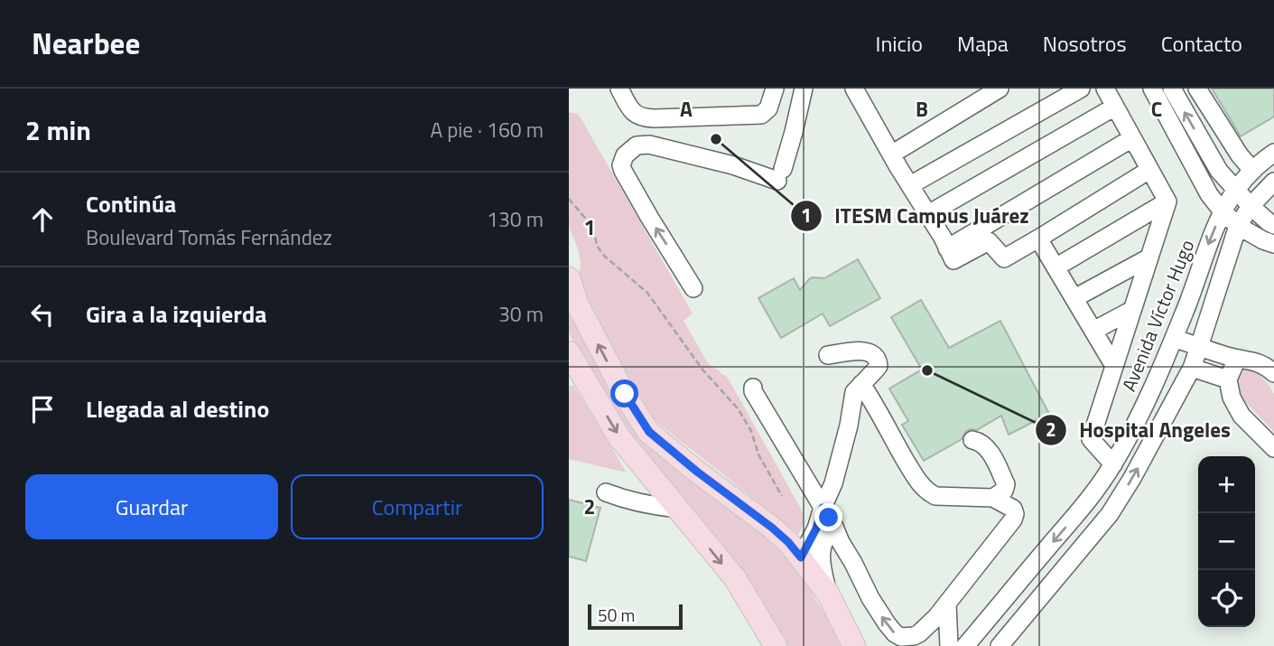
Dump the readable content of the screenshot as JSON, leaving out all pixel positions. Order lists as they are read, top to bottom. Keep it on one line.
{"streets":{"street":["Avenida Víctor Hugo"]},"places":["ITESM Campus Juárez","Hospital Angeles"],"scale_bar":"50 m","page":{"header":"Nearbee","nav":["Inicio","Mapa","Nosotros","Contacto"],"heading":["2 min","A pie · 160 m"],"list":[["Continúa","Boulevard Tomás Fernández","130 m"],["Gira a la izquierda","30 m"],"Llegada al destino"],"buttons":["Guardar","Compartir"],"map_buttons":["+","−"],"scale":"50 m"},"grid":{"columns":["A","B","C"],"rows":["1","2"]}}
